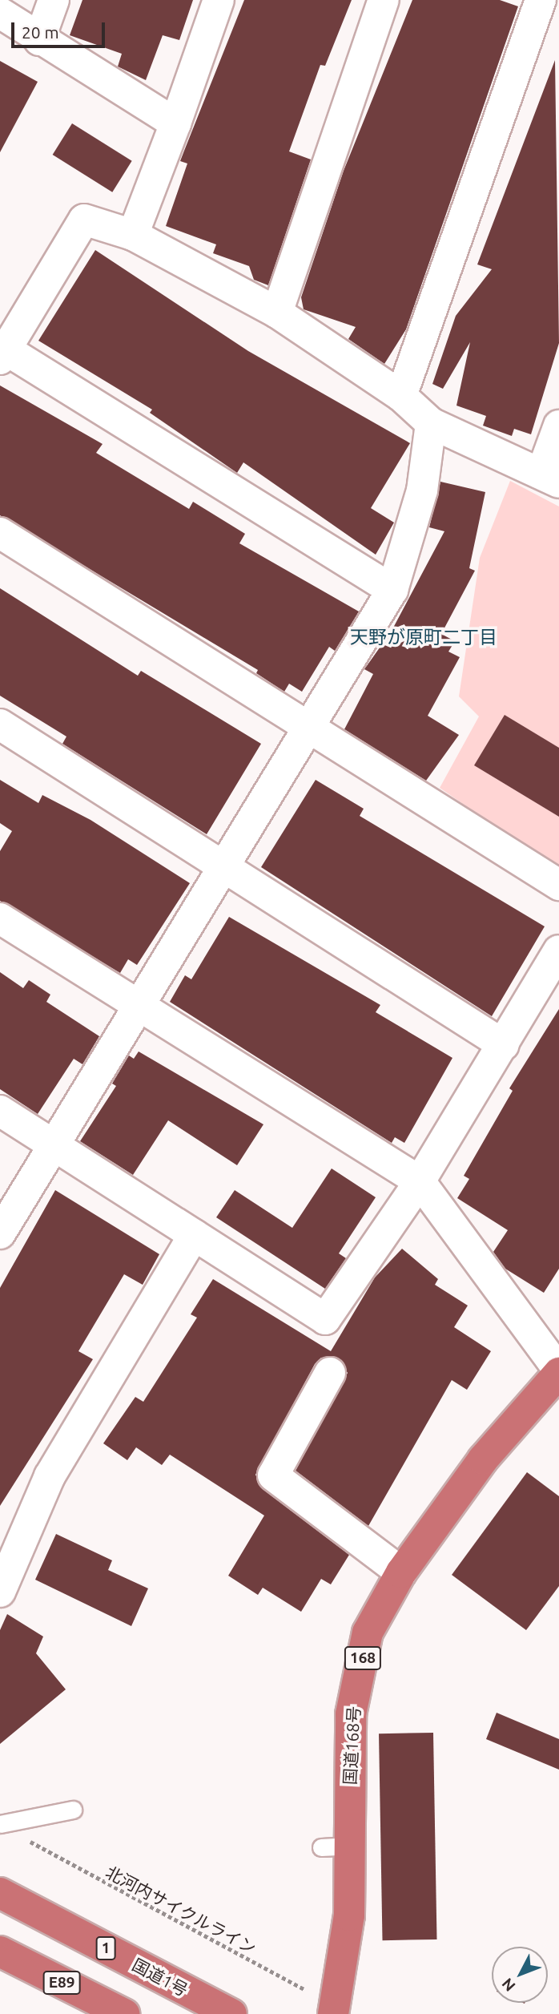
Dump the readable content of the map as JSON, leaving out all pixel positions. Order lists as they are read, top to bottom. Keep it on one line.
{"streets":{"highway":["168","国道168号","1","国道1号","E89"],"path":["北河内サイクルライン"]},"crossings":[["国道168号","北河内サイクルライン"]],"districts":["天野が原町二丁目"],"scale_bar":"20 m","north":"bottom left"}
